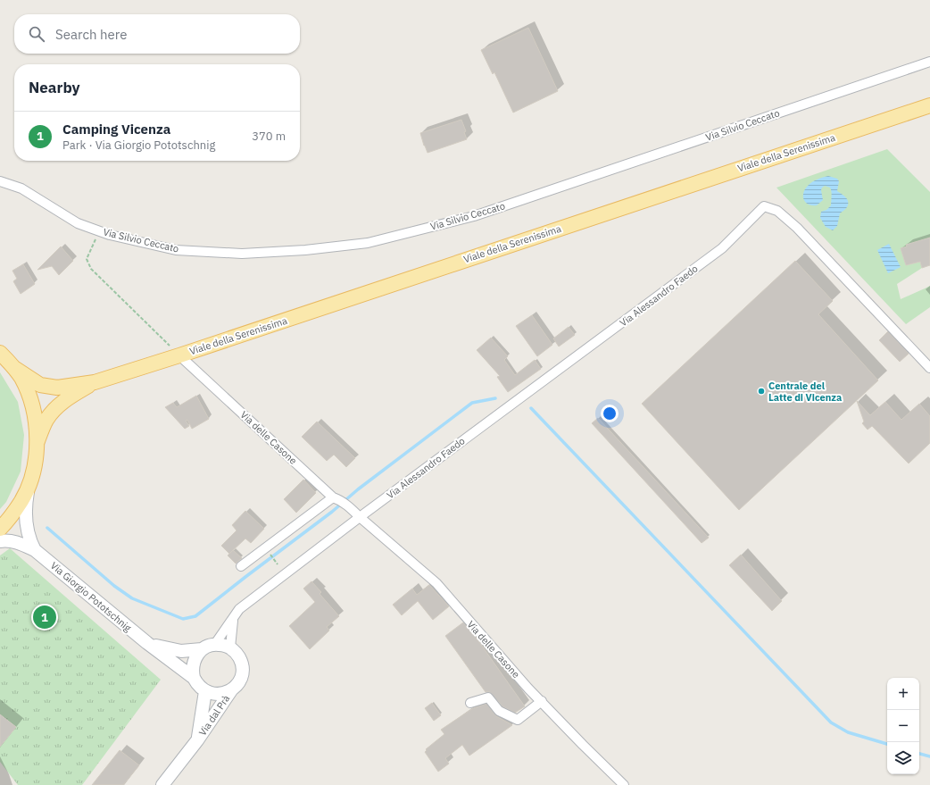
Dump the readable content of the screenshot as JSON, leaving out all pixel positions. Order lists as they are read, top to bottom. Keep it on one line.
{"streets":{"main road":["Viale della Serenissima"],"street":["Via Silvio Ceccato","Via Alessandro Faedo","Via delle Casone","Via Giorgio Pototschnig","Via dal Prà"]},"crossings":[["Viale della Serenissima","Via delle Casone"],["Via Alessandro Faedo","Via delle Casone"],["Via Giorgio Pototschnig","Via dal Prà"]],"places":["Centrale del Latte di Vicenza"],"page":{"search":"Search here","heading":"Nearby","list":[{"mark":"1","name":"Camping Vicenza","note":"Park · Via Giorgio Pototschnig","value":"370 m"}],"pins":"1","map_buttons":["+","−"]}}
